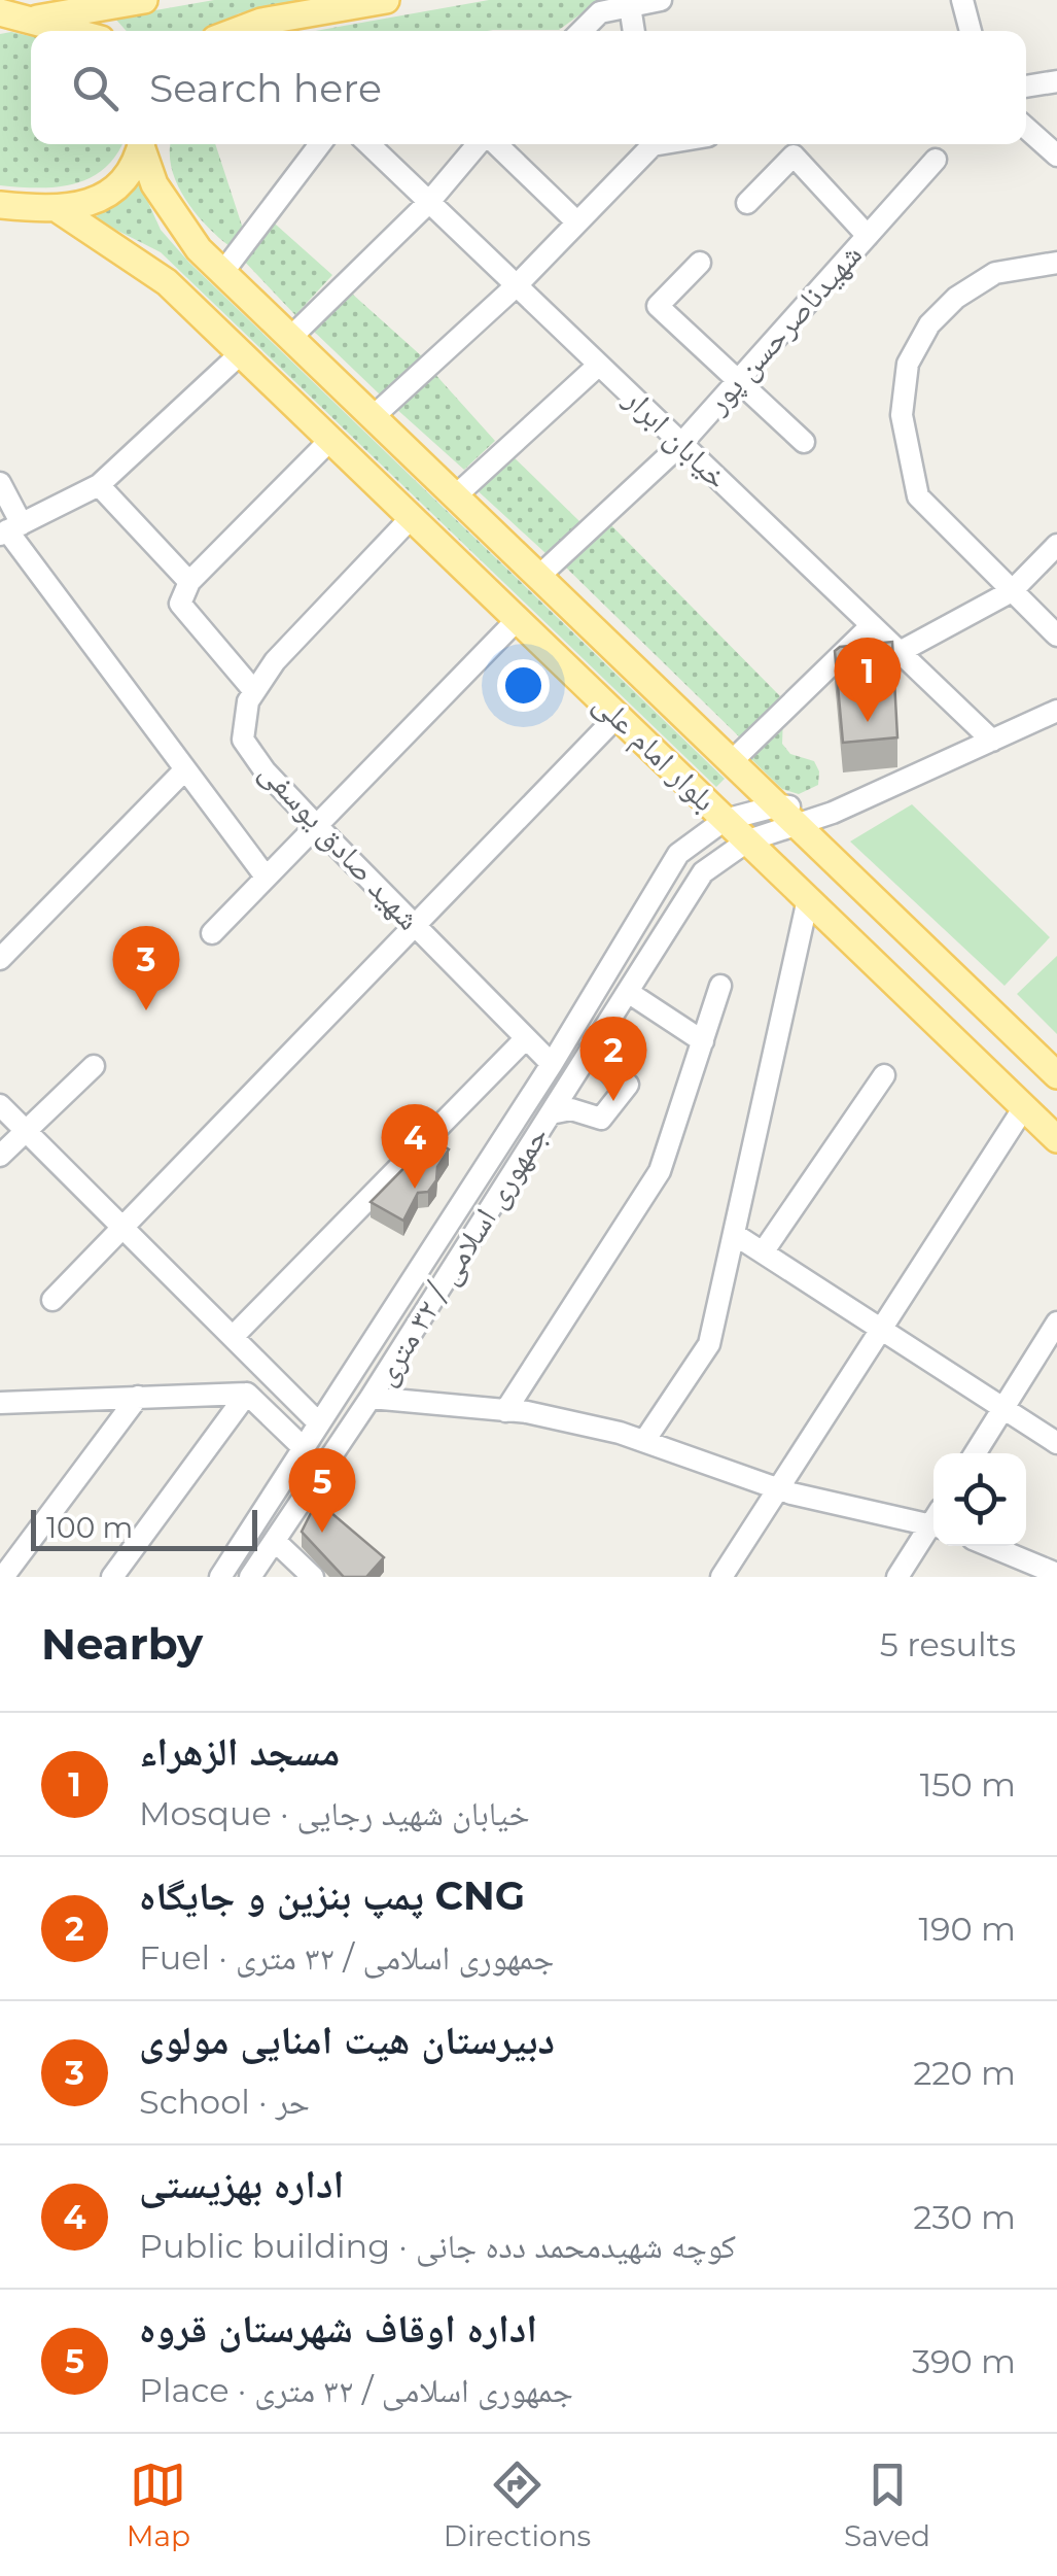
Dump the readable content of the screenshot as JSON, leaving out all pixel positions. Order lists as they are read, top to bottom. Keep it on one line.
{"streets":{"main road":["بلوار امام علی"],"street":["شهیدناصرحسن پور","خیابان ابرار","شهید صادق یوسفی","جمهوری اسلامی / ۳۲ متری"]},"crossings":[["شهیدناصرحسن پور","خیابان ابرار"],["شهیدناصرحسن پور","بلوار امام علی"],["بلوار امام علی","شهید صادق یوسفی"],["بلوار امام علی","جمهوری اسلامی / ۳۲ متری"],["شهید صادق یوسفی","جمهوری اسلامی / ۳۲ متری"]],"scale_bar":"100 m","page":{"search":"Search here","pins":["1","3","2","4","5"],"scale":"100 m","heading":["Nearby","5 results"],"list":[{"mark":"1","name":"مسجد الزهراء","note":"Mosque · خیابان شهید رجایی","value":"150 m"},{"mark":"2","name":"پمپ بنزین و جایگاه CNG","note":"Fuel · جمهوری اسلامی / ۳۲ متری","value":"190 m"},{"mark":"3","name":"دبیرستان هیت امنایی مولوی","note":"School · حر","value":"220 m"},{"mark":"4","name":"اداره بهزیستی","note":"Public building · کوچه شهیدمحمد دده جانی","value":"230 m"},{"mark":"5","name":"اداره اوقاف شهرستان قروه","note":"Place · جمهوری اسلامی / ۳۲ متری","value":"390 m"}],"nav":["Map","Directions","Saved"]}}
